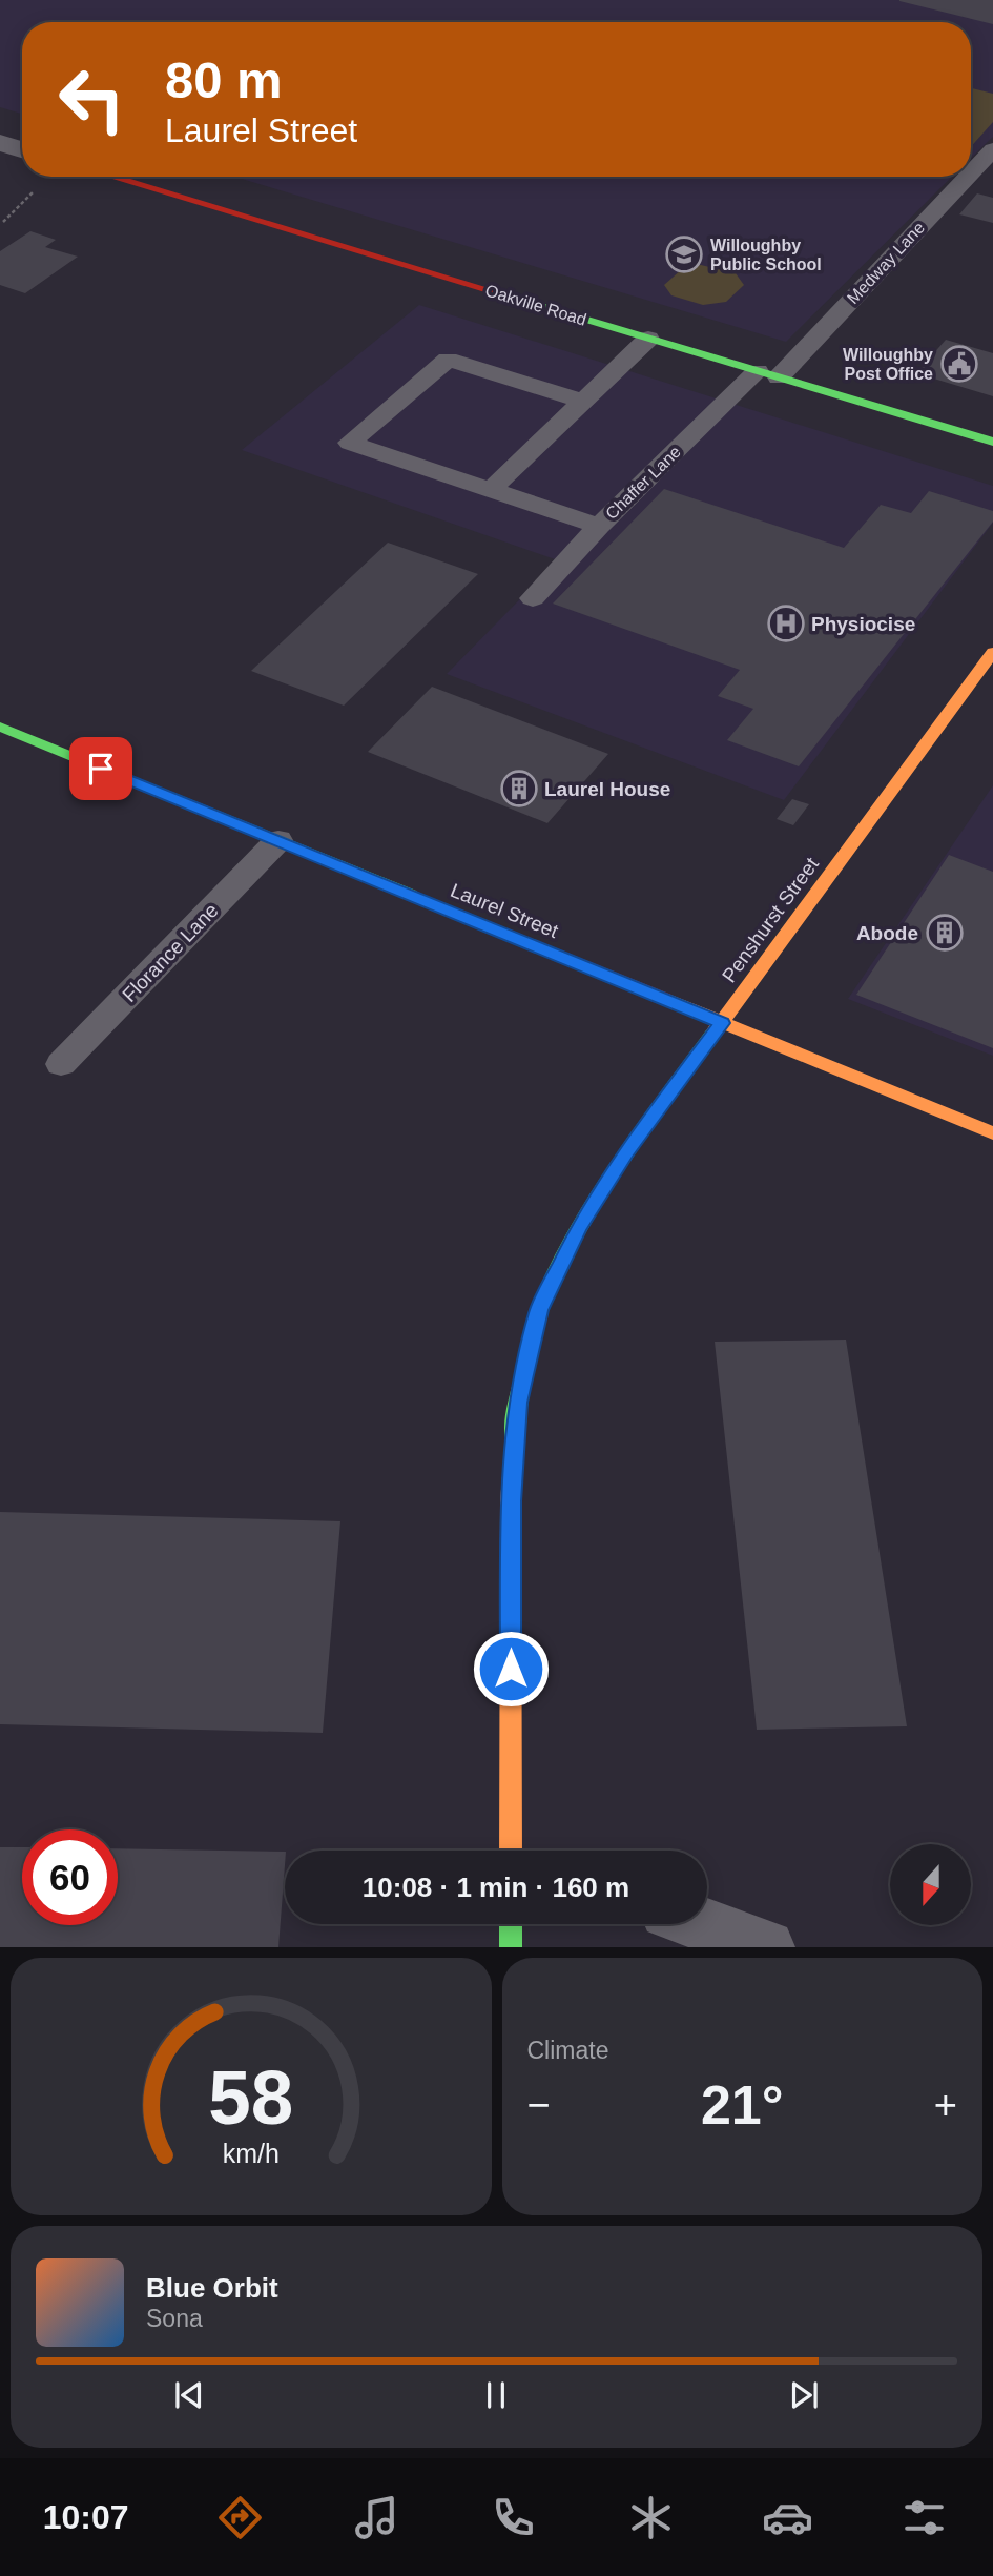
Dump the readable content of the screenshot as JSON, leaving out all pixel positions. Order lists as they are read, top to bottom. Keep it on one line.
{"streets":{"street":["Oakville Road","Laurel Street","Penshurst Street"],"lane":["Medway Lane","Chaffer Lane","Florance Lane"]},"crossings":[["Medway Lane","Oakville Road"],["Medway Lane","Chaffer Lane"],["Oakville Road","Chaffer Lane"],["Laurel Street","Penshurst Street"],["Laurel Street","Florance Lane"]],"places":{"school or university":["Willoughby Public School"],"public building":["Willoughby Post Office"],"hospital":["Physiocise"],"building":["Laurel House","Abode"]},"north":"bottom","page":{"turn":["80 m","Laurel Street"],"limit":"60","trip":"10:08 · 1 min · 160 m","tile":"Climate","heat":["−","21°","+"],"song":["Blue Orbit","Sona"],"tabs":"10:07","gauge":["58","km/h"]}}
